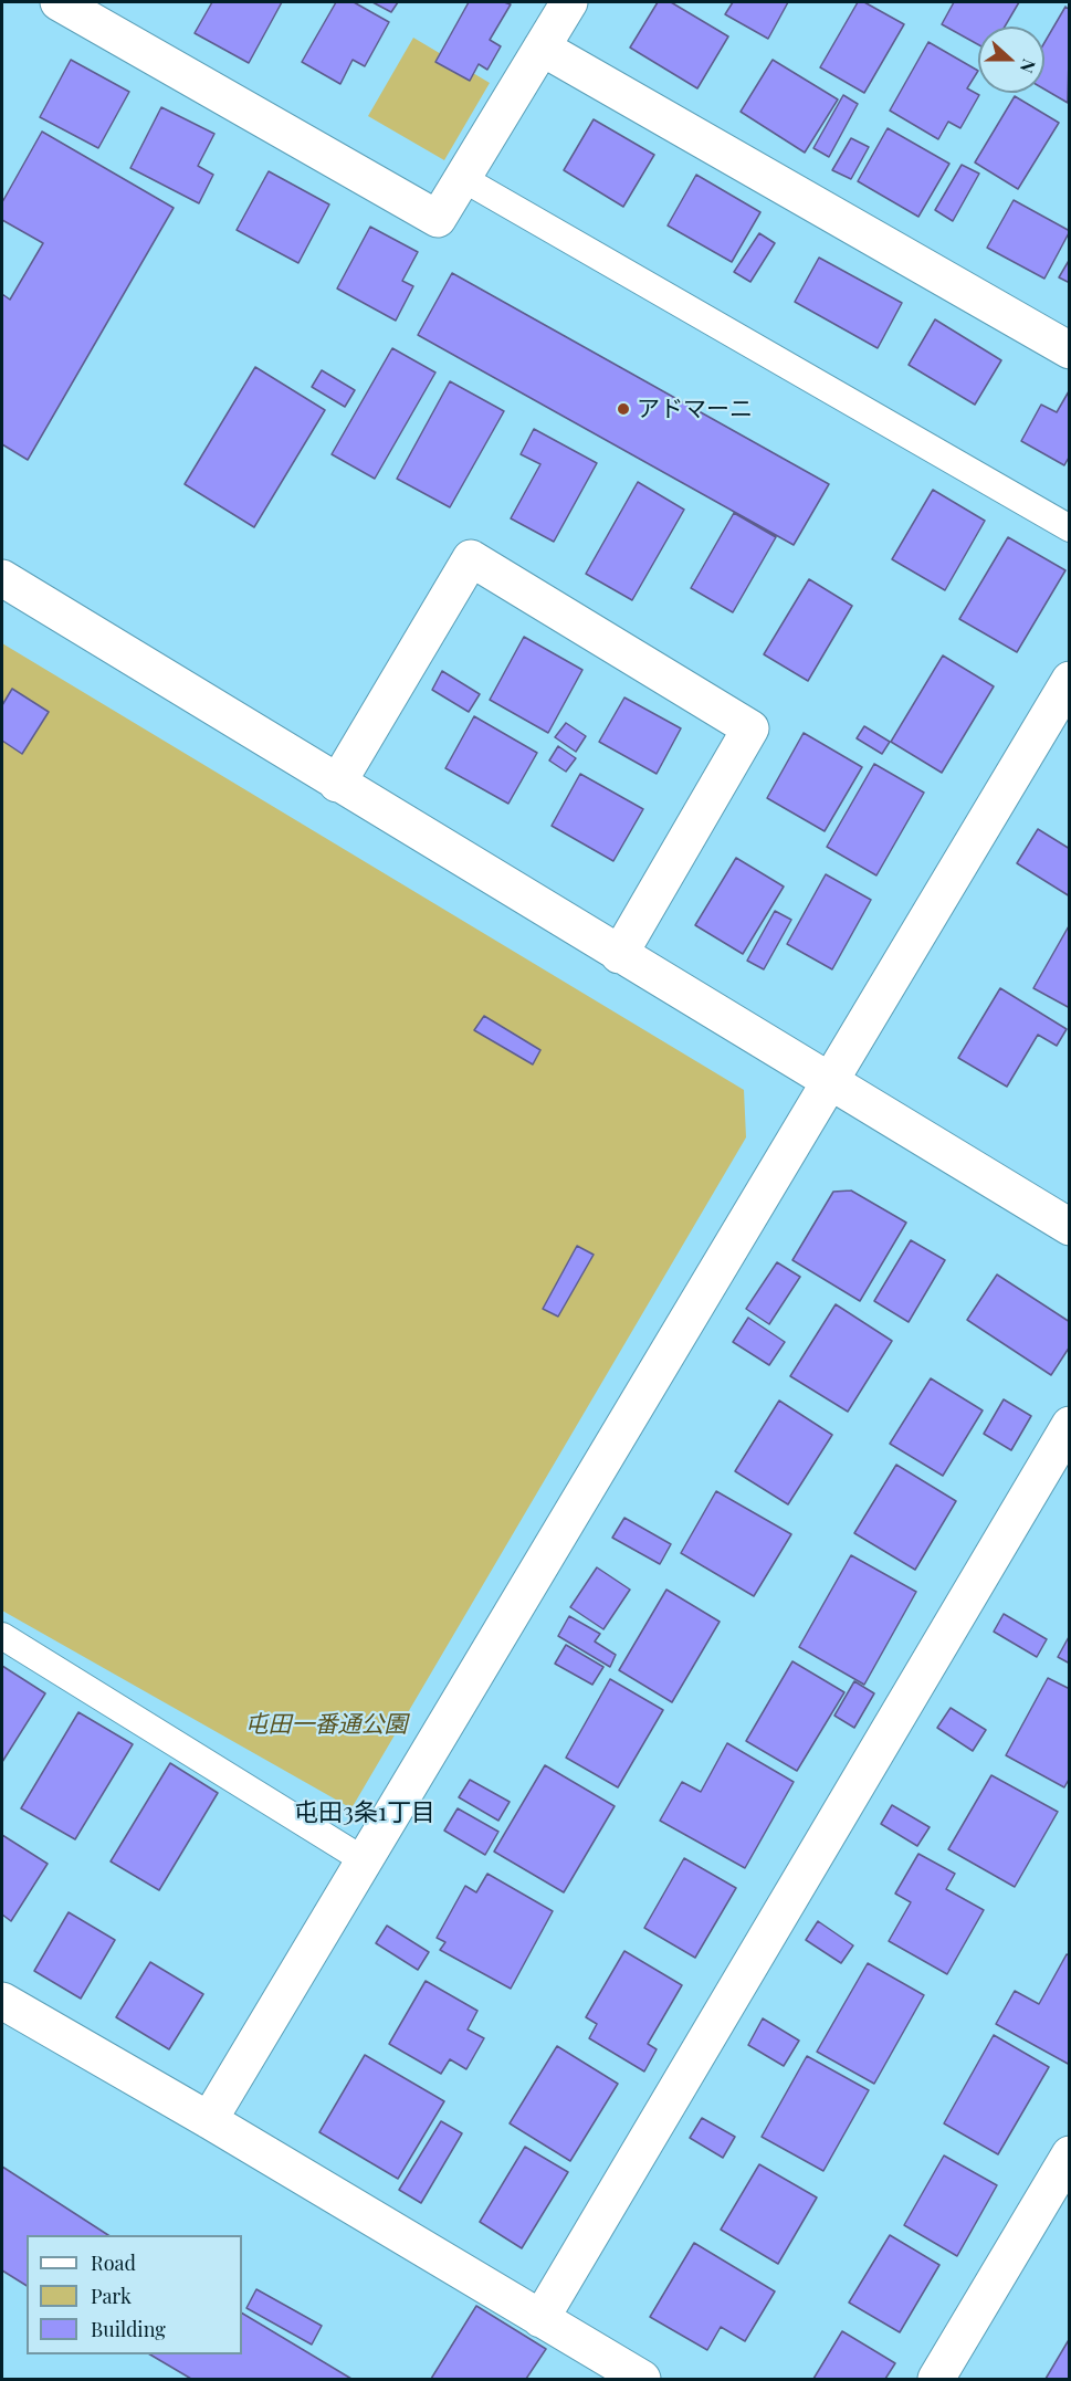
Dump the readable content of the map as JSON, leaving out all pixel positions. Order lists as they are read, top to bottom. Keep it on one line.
{"districts":["屯田3条1丁目"],"parks":["屯田一番通公園"],"places":["アドマーニ"],"legend":["Road","Park","Building"],"north":"right"}
